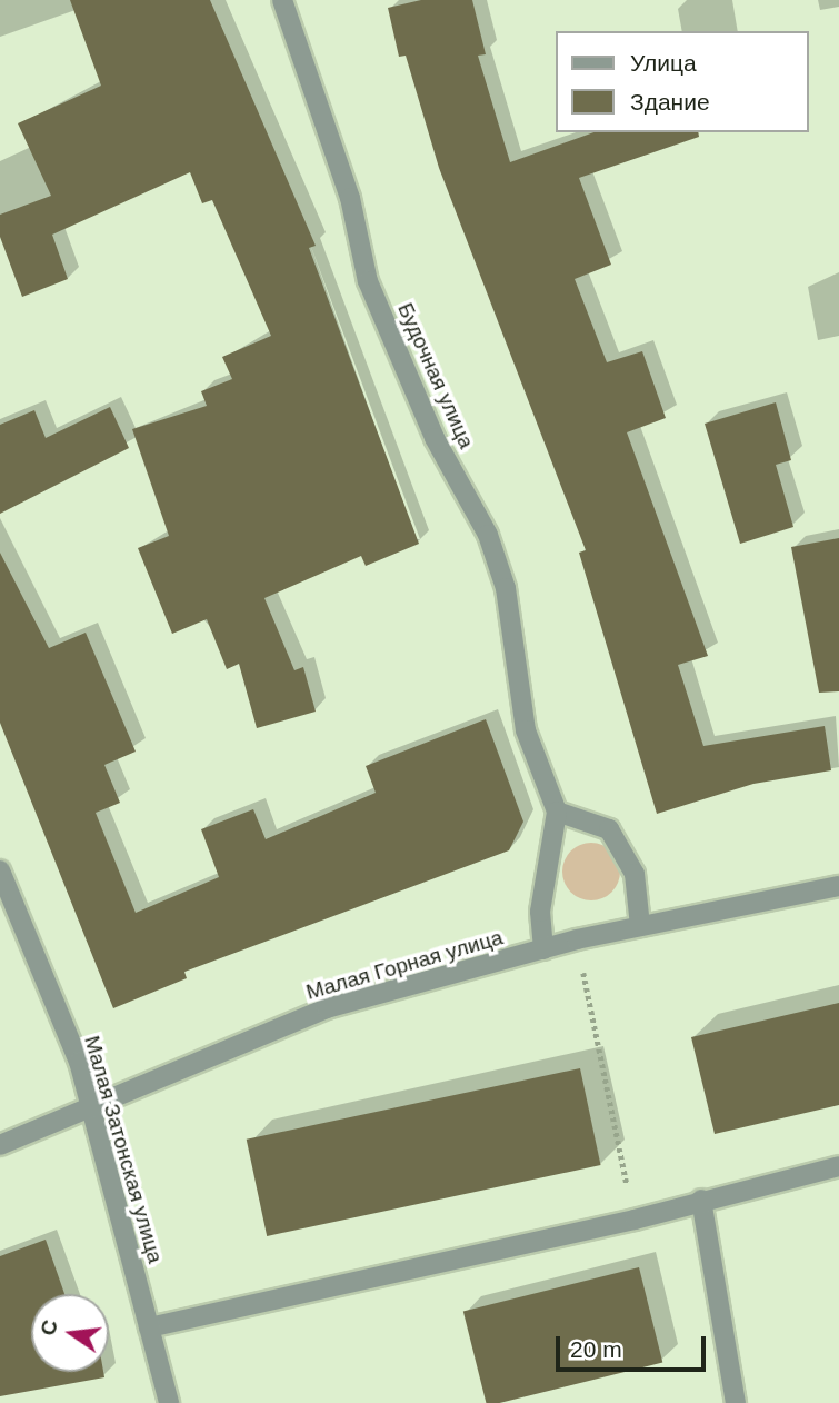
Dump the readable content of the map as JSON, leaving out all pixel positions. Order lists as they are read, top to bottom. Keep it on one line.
{"streets":{"street":["Будочная улица","Малая Горная улица","Малая Затонская улица"]},"crossings":[["Малая Горная улица","Малая Затонская улица"]],"legend":["Улица","Здание"],"scale_bar":"20 m","north":"left"}
